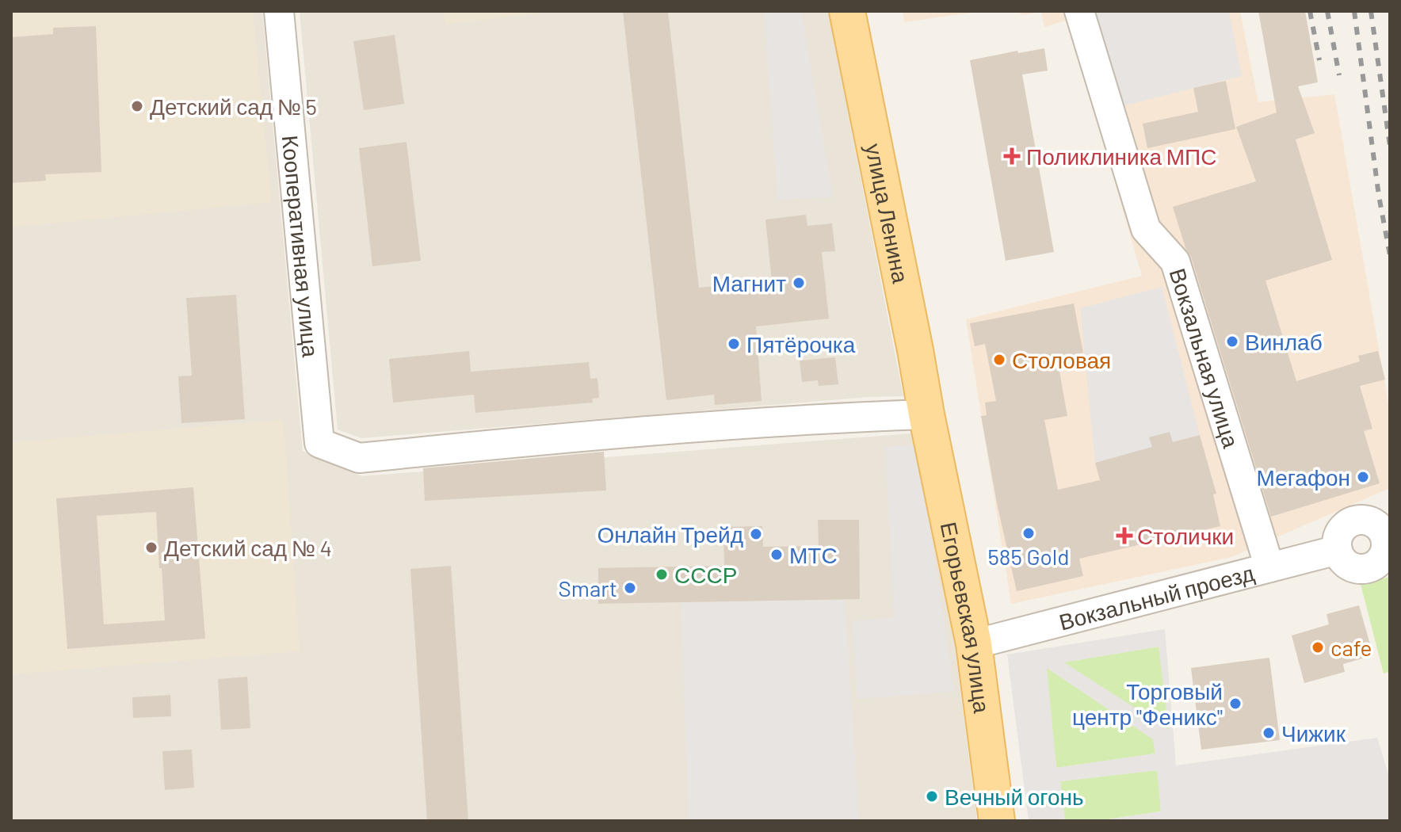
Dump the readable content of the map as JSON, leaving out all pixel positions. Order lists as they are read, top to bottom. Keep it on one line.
{"streets":{"main road":["улица Ленина","Егорьевская улица"],"street":["Кооперативная улица","Вокзальная улица","Вокзальный проезд"]},"crossings":[["улица Ленина","Кооперативная улица"],["улица Ленина","Егорьевская улица"],["Кооперативная улица","Егорьевская улица"],["Вокзальная улица","Вокзальный проезд"],["Вокзальный проезд","Егорьевская улица"]],"places":{"other":["Детский сад № 5","Магнит","Винлаб","Пятёрочка","Столовая","Мегафон","585 Gold","Онлайн Трейд","Детский сад № 4","МТС","СССР","Smart","cafe","Торговый центр \"Феникс\"","Чижик","Вечный огонь"],"health":["Поликлиника МПС","Столички"]}}
